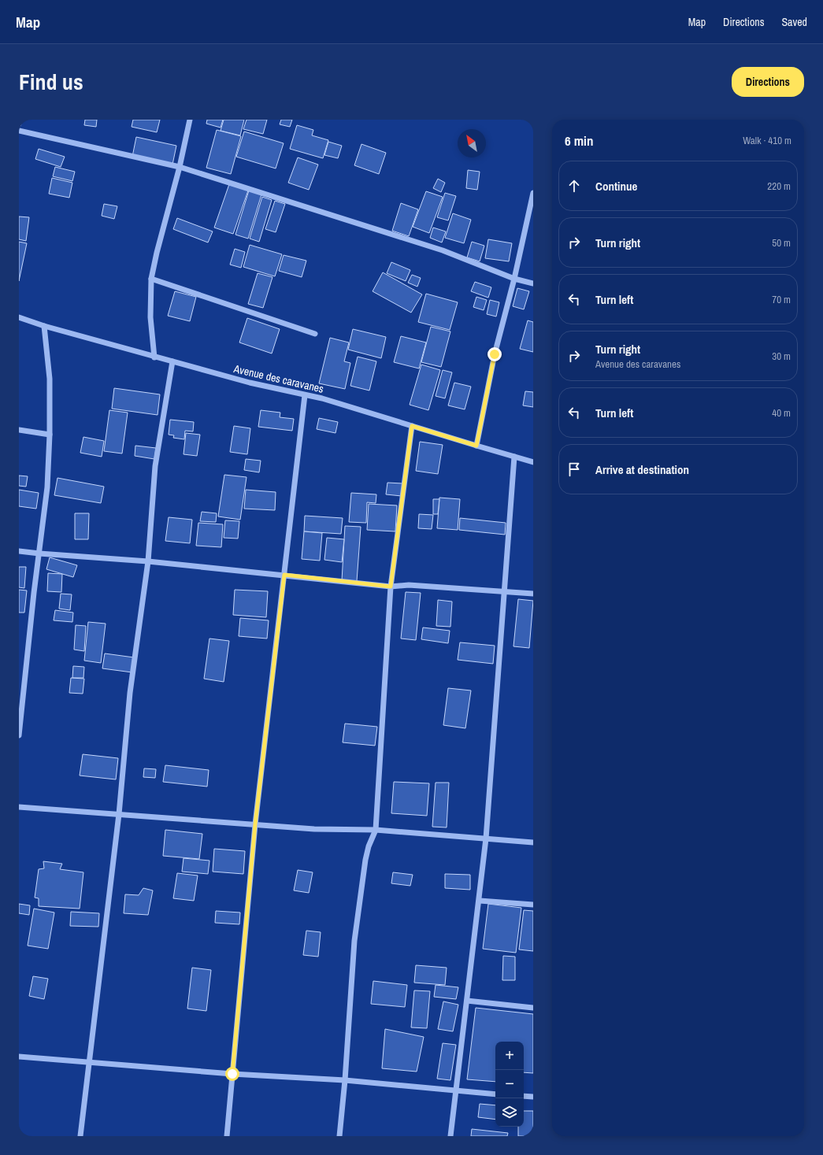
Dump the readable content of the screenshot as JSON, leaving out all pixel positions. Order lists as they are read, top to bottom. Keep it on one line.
{"streets":{"street":["Avenue des caravanes"]},"north":"top left","page":{"header":"Map","nav":["Map","Directions","Saved"],"title":"Find us","buttons":"Directions","heading":["6 min","Walk · 410 m"],"list":[["Continue","220 m"],["Turn right","50 m"],["Turn left","70 m"],["Turn right","Avenue des caravanes","30 m"],["Turn left","40 m"],"Arrive at destination"],"map_buttons":["+","−"]}}
